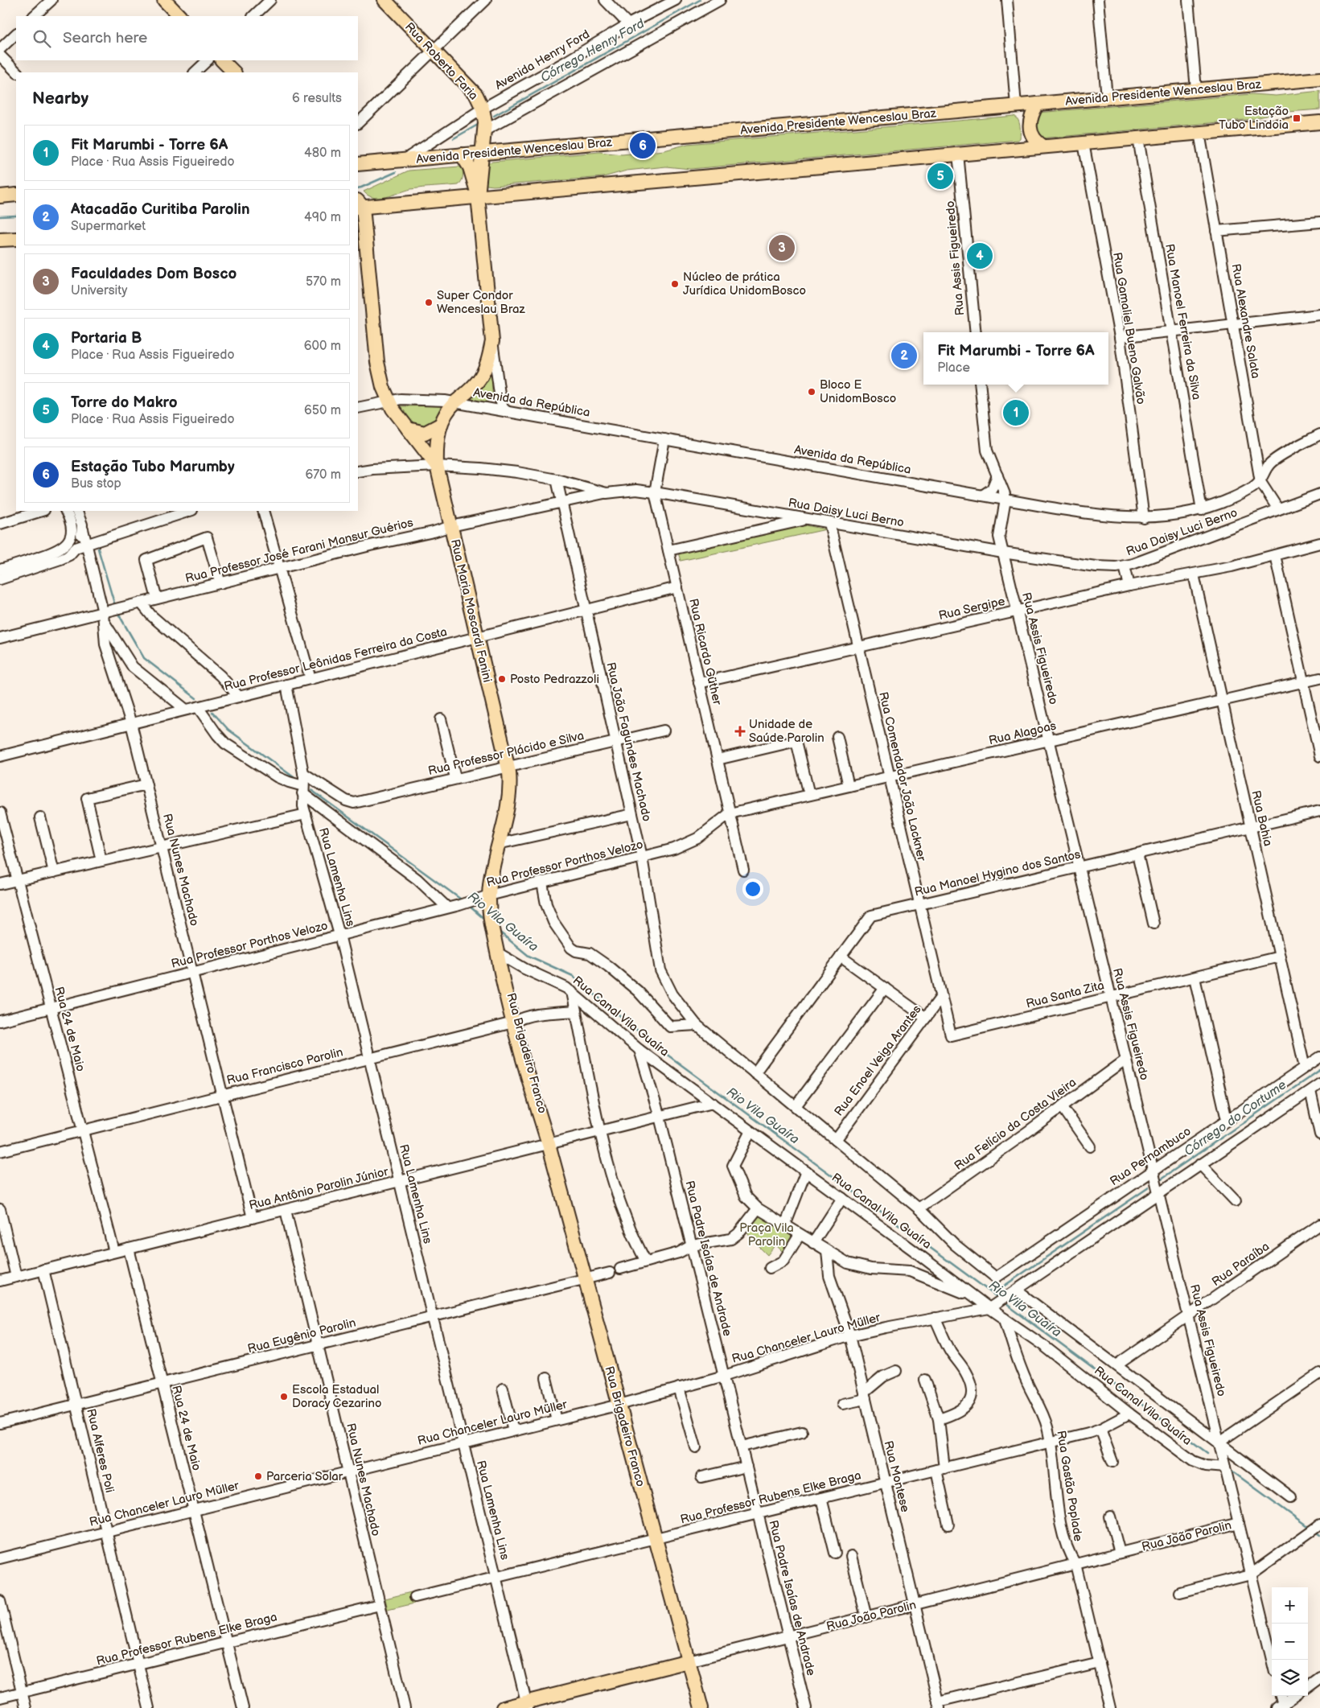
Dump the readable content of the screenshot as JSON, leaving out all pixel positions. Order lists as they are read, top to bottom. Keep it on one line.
{"streets":{"main road":["Rua Roberto Faria","Avenida Presidente Wenceslau Braz","Rua Maria Moscardi Fanini","Rua Brigadeiro Franco","Rua João Parolin"],"street":["Avenida Henry Ford","Rua Assis Figueiredo","Rua Alexandre Salata","Rua Manoel Ferreira da Silva","Rua Gamaliel Bueno Galvão","Avenida da República","Rua Daisy Luci Berno","Rua Professor José Farani Mansur Guérios","Rua Sergipe","Rua Ricardo Güther","Rua Professor Leônidas Ferreira da Costa","Rua Alagoas","Rua João Fagundes Machado","Rua Professor Plácido e Silva","Rua Comendador João Lackner","Rua Bahia","Rua Professor Porthos Velozo","Rua Nunes Machado","Rua Manoel Hygino dos Santos","Rua Lamenha Lins","Rua Santa Zita","Rua Canal Vila Guaíra","Rua 24 de Maio","Rua Enoel Veiga Arantes","Rua Francisco Parolin","Rua Felício da Costa Vieira","Rua Pernambuco","Rua Antônio Parolin Júnior","Rua Padre Isaías de Andrade","Rua Paraíba","Rua Eugênio Parolin","Rua Chanceler Lauro Müller","Rua Alferes Poli","Rua Montese","Rua Gastão Poplade","Rua Professor Rubens Elke Braga"]},"crossings":[["Avenida Henry Ford","Rua Roberto Faria"],["Avenida Henry Ford","Avenida Presidente Wenceslau Braz"],["Rua Roberto Faria","Avenida Presidente Wenceslau Braz"],["Rua Roberto Faria","Rua Maria Moscardi Fanini"],["Rua Assis Figueiredo","Avenida da República"],["Rua Assis Figueiredo","Rua Daisy Luci Berno"],["Rua Assis Figueiredo","Rua Sergipe"],["Rua Assis Figueiredo","Rua Alagoas"],["Rua Assis Figueiredo","Rua Manoel Hygino dos Santos"],["Rua Assis Figueiredo","Rua Santa Zita"],["Rua Assis Figueiredo","Rua Canal Vila Guaíra"],["Rua Assis Figueiredo","Rua Felício da Costa Vieira"],["Rua Assis Figueiredo","Rua Pernambuco"],["Rua Assis Figueiredo","Rua Paraíba"],["Rua Assis Figueiredo","Rua João Parolin"],["Rua Alexandre Salata","Avenida da República"],["Rua Alexandre Salata","Rua Daisy Luci Berno"],["Rua Manoel Ferreira da Silva","Avenida da República"],["Rua Gamaliel Bueno Galvão","Avenida da República"],["Avenida da República","Rua Maria Moscardi Fanini"],["Avenida da República","Rua Ricardo Güther"],["Rua Daisy Luci Berno","Rua Professor José Farani Mansur Guérios"],["Rua Daisy Luci Berno","Rua Maria Moscardi Fanini"],["Rua Daisy Luci Berno","Rua Ricardo Güther"],["Rua Daisy Luci Berno","Rua João Fagundes Machado"],["Rua Daisy Luci Berno","Rua Comendador João Lackner"],["Rua Professor José Farani Mansur Guérios","Rua Maria Moscardi Fanini"],["Rua Professor José Farani Mansur Guérios","Rua João Fagundes Machado"],["Rua Professor José Farani Mansur Guérios","Rua Nunes Machado"],["Rua Sergipe","Rua Ricardo Güther"],["Rua Sergipe","Rua Comendador João Lackner"],["Rua Sergipe","Rua Bahia"],["Rua Maria Moscardi Fanini","Rua Professor Leônidas Ferreira da Costa"],["Rua Maria Moscardi Fanini","Rua Professor Plácido e Silva"],["Rua Maria Moscardi Fanini","Rua Professor Porthos Velozo"],["Rua Maria Moscardi Fanini","Rua Brigadeiro Franco"],["Rua Ricardo Güther","Rua Professor Leônidas Ferreira da Costa"],["Rua Ricardo Güther","Rua Alagoas"],["Rua Ricardo Güther","Rua Professor Porthos Velozo"],["Rua Professor Leônidas Ferreira da Costa","Rua João Fagundes Machado"],["Rua Professor Leônidas Ferreira da Costa","Rua Nunes Machado"],["Rua Professor Leônidas Ferreira da Costa","Rua Lamenha Lins"],["Rua Alagoas","Rua Comendador João Lackner"],["Rua Alagoas","Rua Bahia"],["Rua Alagoas","Rua Professor Porthos Velozo"],["Rua João Fagundes Machado","Rua Professor Plácido e Silva"],["Rua João Fagundes Machado","Rua Professor Porthos Velozo"],["Rua João Fagundes Machado","Rua Canal Vila Guaíra"],["Rua Professor Plácido e Silva","Rua Lamenha Lins"],["Rua Comendador João Lackner","Rua Manoel Hygino dos Santos"],["Rua Comendador João Lackner","Rua Santa Zita"],["Rua Comendador João Lackner","Rua Enoel Veiga Arantes"],["Rua Bahia","Rua Manoel Hygino dos Santos"],["Rua Bahia","Rua Santa Zita"],["Rua Bahia","Rua Pernambuco"],["Rua Professor Porthos Velozo","Rua Nunes Machado"],["Rua Professor Porthos Velozo","Rua Lamenha Lins"],["Rua Professor Porthos Velozo","Rua Canal Vila Guaíra"],["Rua Professor Porthos Velozo","Rua 24 de Maio"],["Rua Professor Porthos Velozo","Rua Brigadeiro Franco"],["Rua Nunes Machado","Rua Francisco Parolin"],["Rua Nunes Machado","Rua Antônio Parolin Júnior"],["Rua Nunes Machado","Rua Eugênio Parolin"],["Rua Nunes Machado","Rua Chanceler Lauro Müller"],["Rua Nunes Machado","Rua Professor Rubens Elke Braga"],["Rua Manoel Hygino dos Santos","Rua Canal Vila Guaíra"],["Rua Lamenha Lins","Rua Francisco Parolin"],["Rua Lamenha Lins","Rua Antônio Parolin Júnior"],["Rua Lamenha Lins","Rua Eugênio Parolin"],["Rua Lamenha Lins","Rua Chanceler Lauro Müller"],["Rua Lamenha Lins","Rua Professor Rubens Elke Braga"],["Rua Lamenha Lins","Rua João Parolin"],["Rua Canal Vila Guaíra","Rua Brigadeiro Franco"],["Rua Canal Vila Guaíra","Rua Enoel Veiga Arantes"],["Rua Canal Vila Guaíra","Rua Felício da Costa Vieira"],["Rua Canal Vila Guaíra","Rua Pernambuco"],["Rua Canal Vila Guaíra","Rua Antônio Parolin Júnior"],["Rua Canal Vila Guaíra","Rua Padre Isaías de Andrade"],["Rua Canal Vila Guaíra","Rua Paraíba"],["Rua Canal Vila Guaíra","Rua Chanceler Lauro Müller"],["Rua Canal Vila Guaíra","Rua Gastão Poplade"],["Rua Canal Vila Guaíra","Rua Professor Rubens Elke Braga"],["Rua 24 de Maio","Rua Francisco Parolin"],["Rua 24 de Maio","Rua Antônio Parolin Júnior"],["Rua 24 de Maio","Rua Eugênio Parolin"],["Rua 24 de Maio","Rua Chanceler Lauro Müller"],["Rua 24 de Maio","Rua Professor Rubens Elke Braga"],["Rua Brigadeiro Franco","Rua Francisco Parolin"],["Rua Brigadeiro Franco","Rua Antônio Parolin Júnior"],["Rua Brigadeiro Franco","Rua Eugênio Parolin"],["Rua Brigadeiro Franco","Rua Chanceler Lauro Müller"],["Rua Brigadeiro Franco","Rua Professor Rubens Elke Braga"],["Rua Brigadeiro Franco","Rua João Parolin"],["Rua Antônio Parolin Júnior","Rua Padre Isaías de Andrade"],["Rua Antônio Parolin Júnior","Rua Alferes Poli"],["Rua Padre Isaías de Andrade","Rua Chanceler Lauro Müller"],["Rua Padre Isaías de Andrade","Rua Professor Rubens Elke Braga"],["Rua Padre Isaías de Andrade","Rua João Parolin"],["Rua Eugênio Parolin","Rua Alferes Poli"],["Rua Chanceler Lauro Müller","Rua Alferes Poli"],["Rua Chanceler Lauro Müller","Rua Montese"],["Rua Alferes Poli","Rua Professor Rubens Elke Braga"],["Rua Montese","Rua Professor Rubens Elke Braga"],["Rua Montese","Rua João Parolin"],["Rua Gastão Poplade","Rua Professor Rubens Elke Braga"],["Rua Gastão Poplade","Rua João Parolin"]],"water":["Córrego Henry Ford","Rio Vila Guaíra","Córrego do Cortume"],"parks":["Praça Vila Parolin"],"places":{"transit":["Estação Tubo Lindoia"],"other":["Núcleo de prática Jurídica UnidomBosco","Super Condor Wenceslau Braz","Bloco E UnidomBosco","Posto Pedrazzoli","Escola Estadual Doracy Cezarino","Parceria Solar"],"health":["Unidade de Saúde Parolin"]},"page":{"search":"Search here","heading":["Nearby","6 results"],"list":[{"mark":"1","name":"Fit Marumbi - Torre 6A","note":"Place · Rua Assis Figueiredo","value":"480 m"},{"mark":"2","name":"Atacadão Curitiba Parolin","note":"Supermarket","value":"490 m"},{"mark":"3","name":"Faculdades Dom Bosco","note":"University","value":"570 m"},{"mark":"4","name":"Portaria B","note":"Place · Rua Assis Figueiredo","value":"600 m"},{"mark":"5","name":"Torre do Makro","note":"Place · Rua Assis Figueiredo","value":"650 m"},{"mark":"6","name":"Estação Tubo Marumby","note":"Bus stop","value":"670 m"}],"pins":["6","5","3","4","2","1"],"popup":["Fit Marumbi - Torre 6A","Place"],"map_buttons":["+","−"]}}
